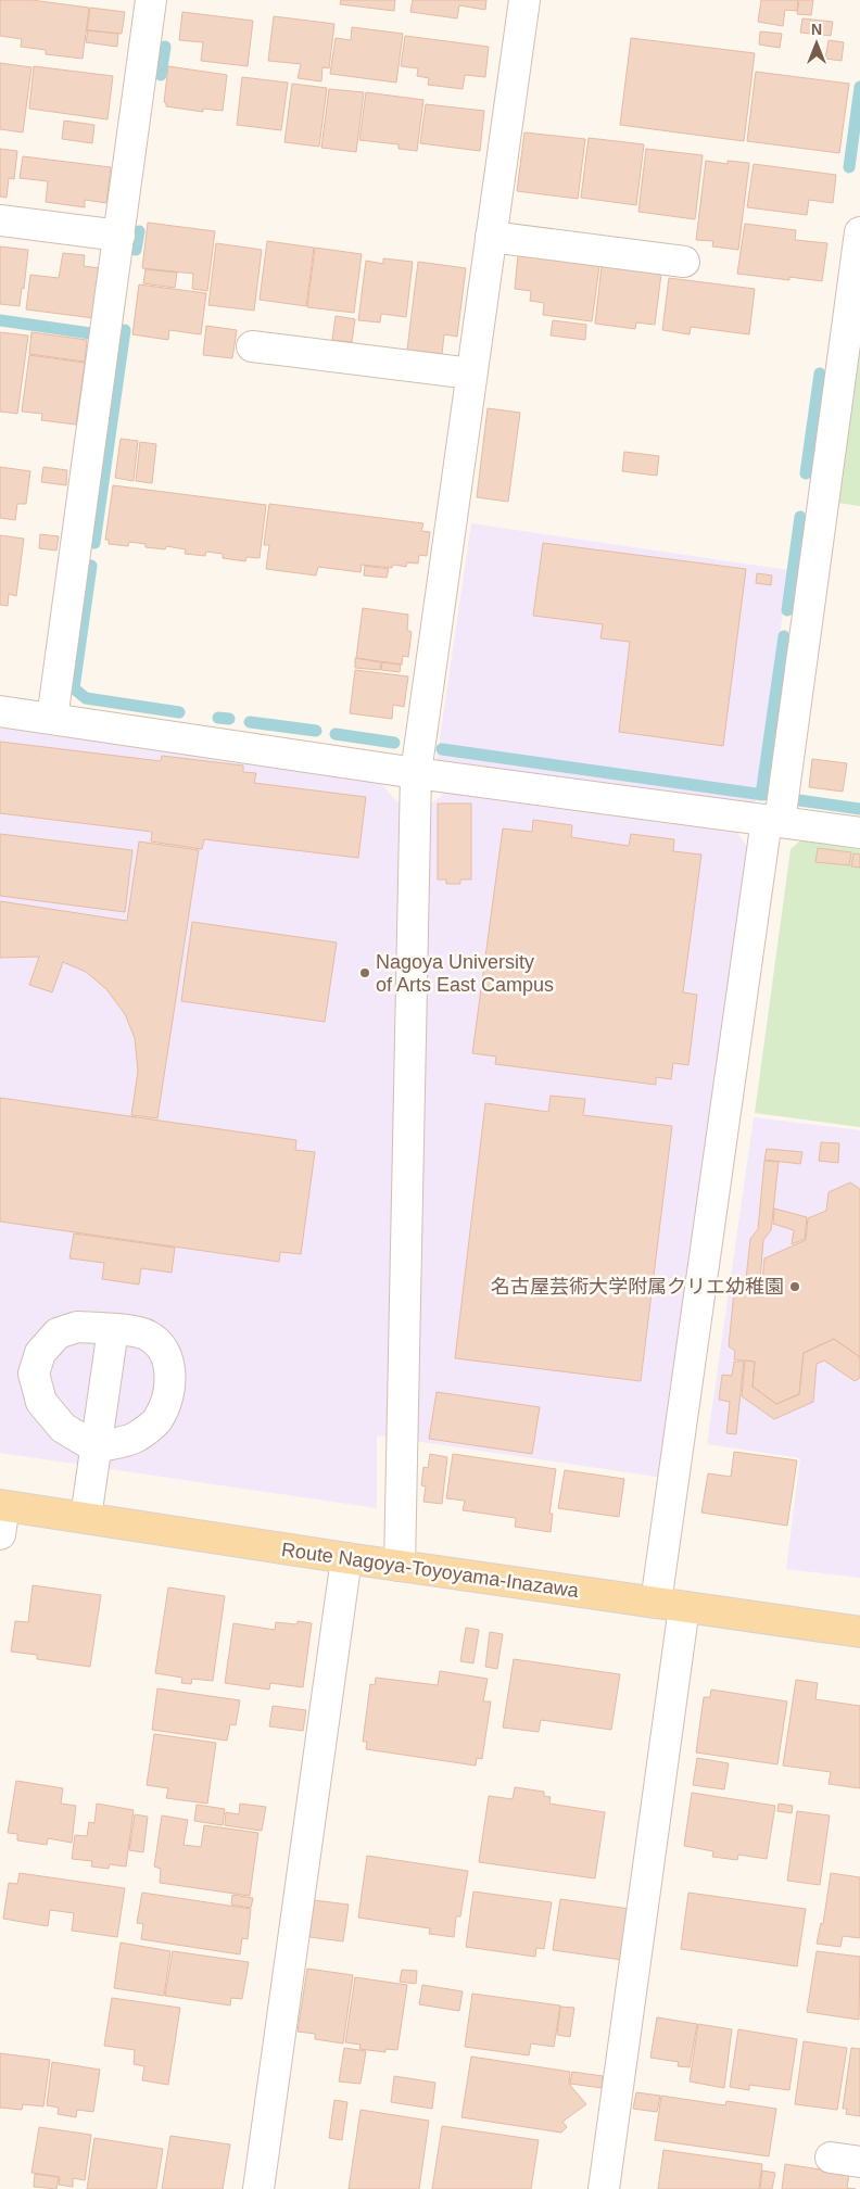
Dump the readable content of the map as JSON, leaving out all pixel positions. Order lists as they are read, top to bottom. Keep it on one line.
{"streets":{"main road":["Route Nagoya-Toyoyama-Inazawa"]},"places":["Nagoya University of Arts East Campus","名古屋芸術大学附属クリエ幼稚園"],"north":"top"}
